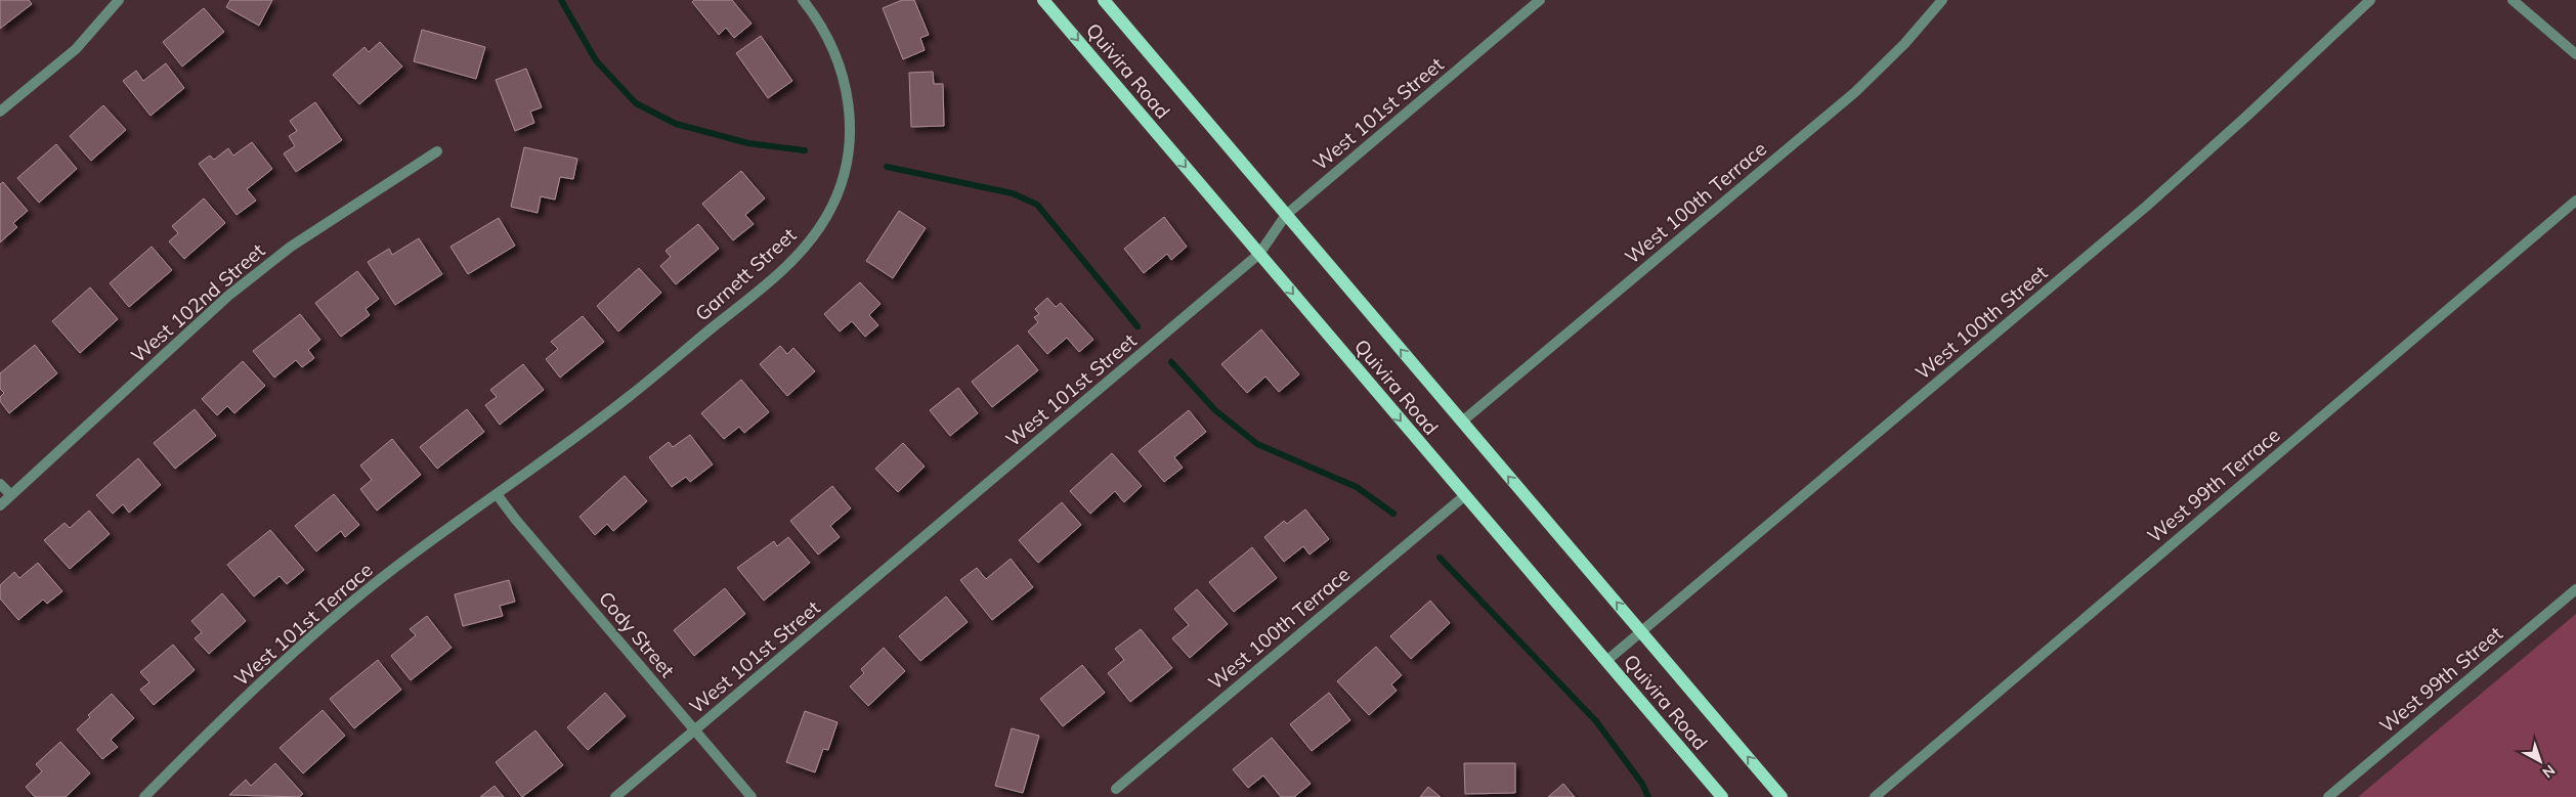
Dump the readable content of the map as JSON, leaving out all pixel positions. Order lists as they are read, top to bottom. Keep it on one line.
{"streets":{"main road":["Quivira Road"],"street":["West 101st Street","West 100th Terrace","Garnett Street","West 102nd Street","West 100th Street","West 99th Terrace","West 101st Terrace","Cody Street","West 99th Street"]},"crossings":[["Quivira Road","West 101st Street"],["Quivira Road","West 100th Terrace"],["Quivira Road","West 100th Street"],["West 101st Street","Cody Street"],["Garnett Street","West 101st Terrace"],["Garnett Street","Cody Street"],["West 101st Terrace","Cody Street"]],"north":"bottom right"}
